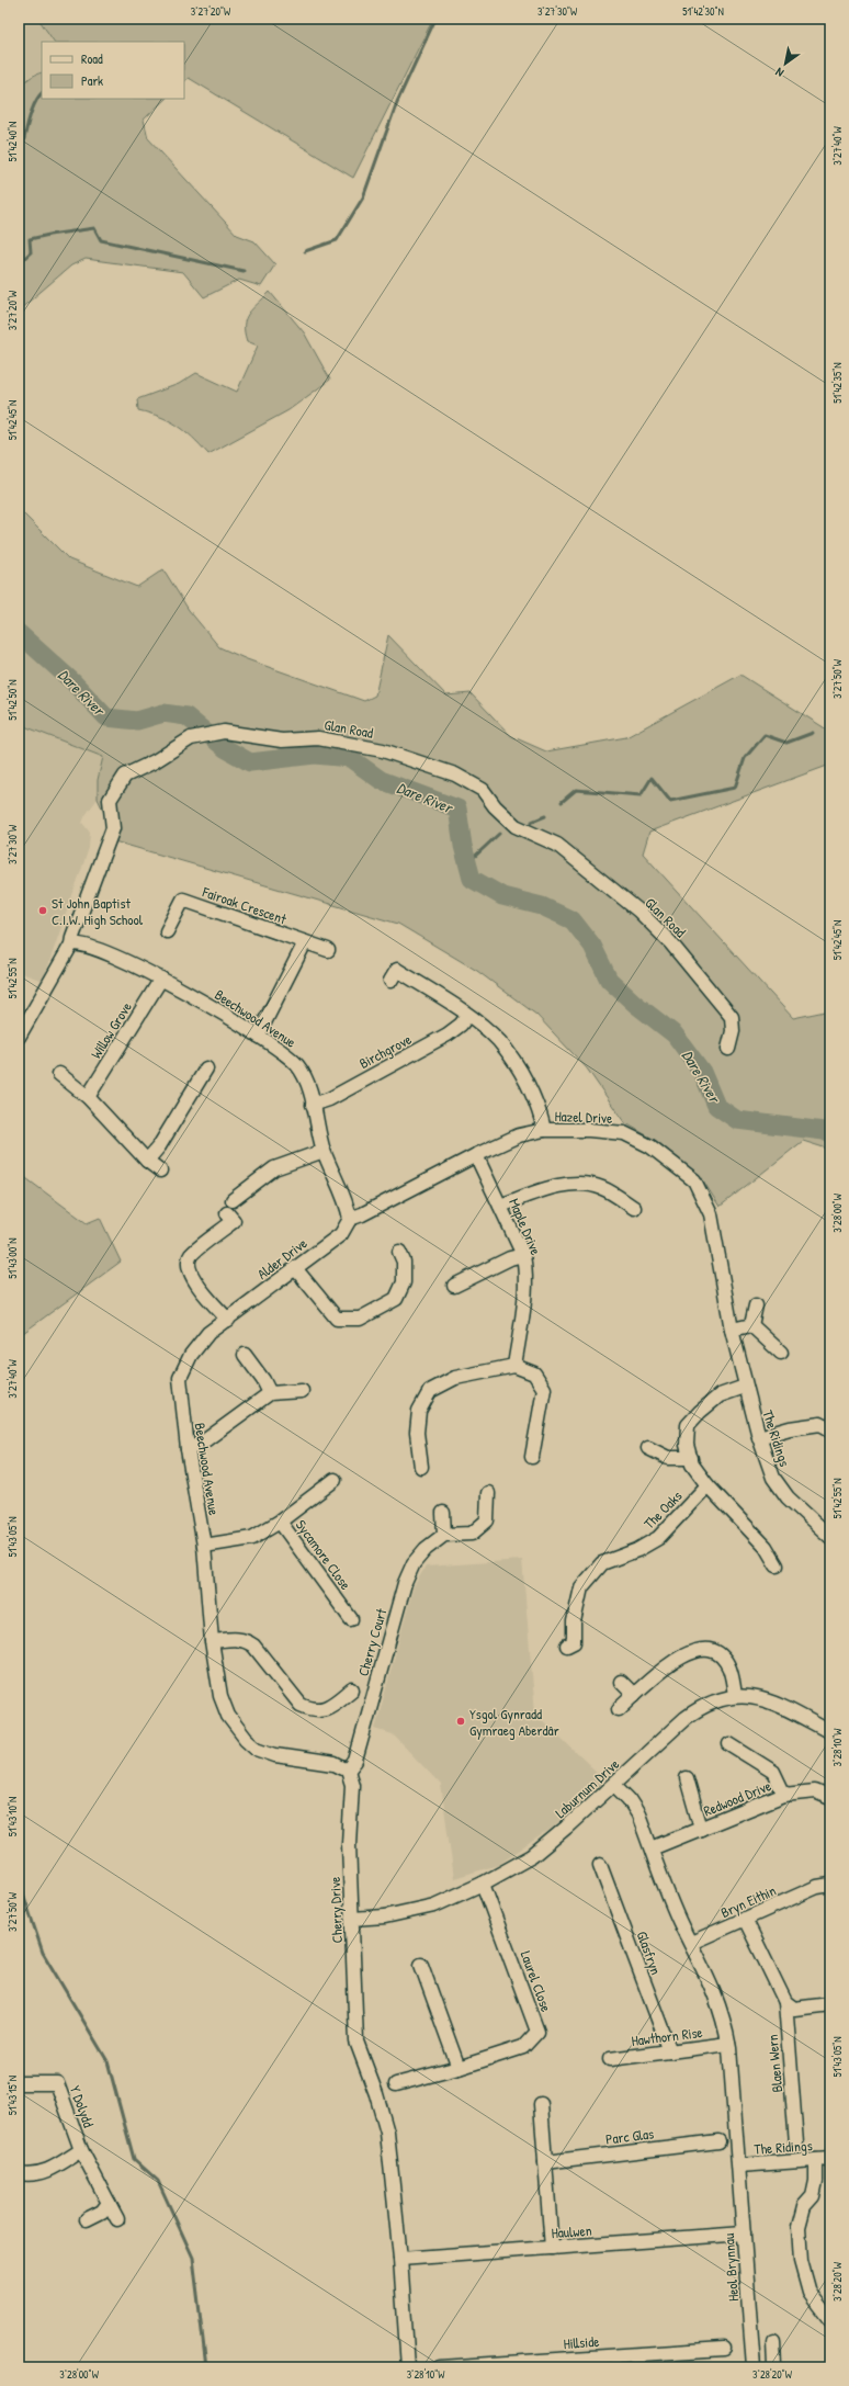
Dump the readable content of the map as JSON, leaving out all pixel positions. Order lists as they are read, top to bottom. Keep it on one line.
{"streets":{"street":["Glan Road","Fairoak Crescent","Beechwood Avenue","Willow Grove","Birchgrove","Hazel Drive","Maple Drive","Alder Drive","The Ridings","The Oaks","Sycamore Close","Cherry Court","Laburnum Drive","Redwood Drive","Bryn Eithin","Cherry Drive","Glasfryn","Laurel Close","Hawthorn Rise","Blaen Wern","Y Dolydd","Parc Glas","Haulwen","Heol Brynnau","Hillside"]},"crossings":[["Glan Road","Beechwood Avenue"],["Beechwood Avenue","Willow Grove"],["Beechwood Avenue","Birchgrove"],["Beechwood Avenue","Hazel Drive"],["Beechwood Avenue","Alder Drive"],["Beechwood Avenue","Sycamore Close"],["Hazel Drive","Maple Drive"],["Hazel Drive","Alder Drive"],["Hazel Drive","The Ridings"],["The Ridings","Heol Brynnau"],["Cherry Court","Cherry Drive"],["Laburnum Drive","Cherry Drive"],["Laburnum Drive","Laurel Close"],["Laburnum Drive","Heol Brynnau"],["Redwood Drive","Heol Brynnau"],["Bryn Eithin","Blaen Wern"],["Bryn Eithin","Heol Brynnau"],["Cherry Drive","Haulwen"],["Glasfryn","Hawthorn Rise"],["Hawthorn Rise","Heol Brynnau"],["Haulwen","Heol Brynnau"]],"water":["Dare River"],"places":["St John Baptist C.I.W. High School","Ysgol Gynradd Gymraeg Aberdâr"],"legend":["Road","Park"],"north":"bottom left","coordinates":["3°27'20\"W","3°27'30\"W","51°42'30\"N","51°42'40\"N","3°27'40\"W","51°42'35\"N","51°42'45\"N","3°27'50\"W","51°42'50\"N","51°42'55\"N","3°28'00\"W","51°43'00\"N","51°43'05\"N","3°28'10\"W","51°43'10\"N","51°43'15\"N","3°28'20\"W"]}
